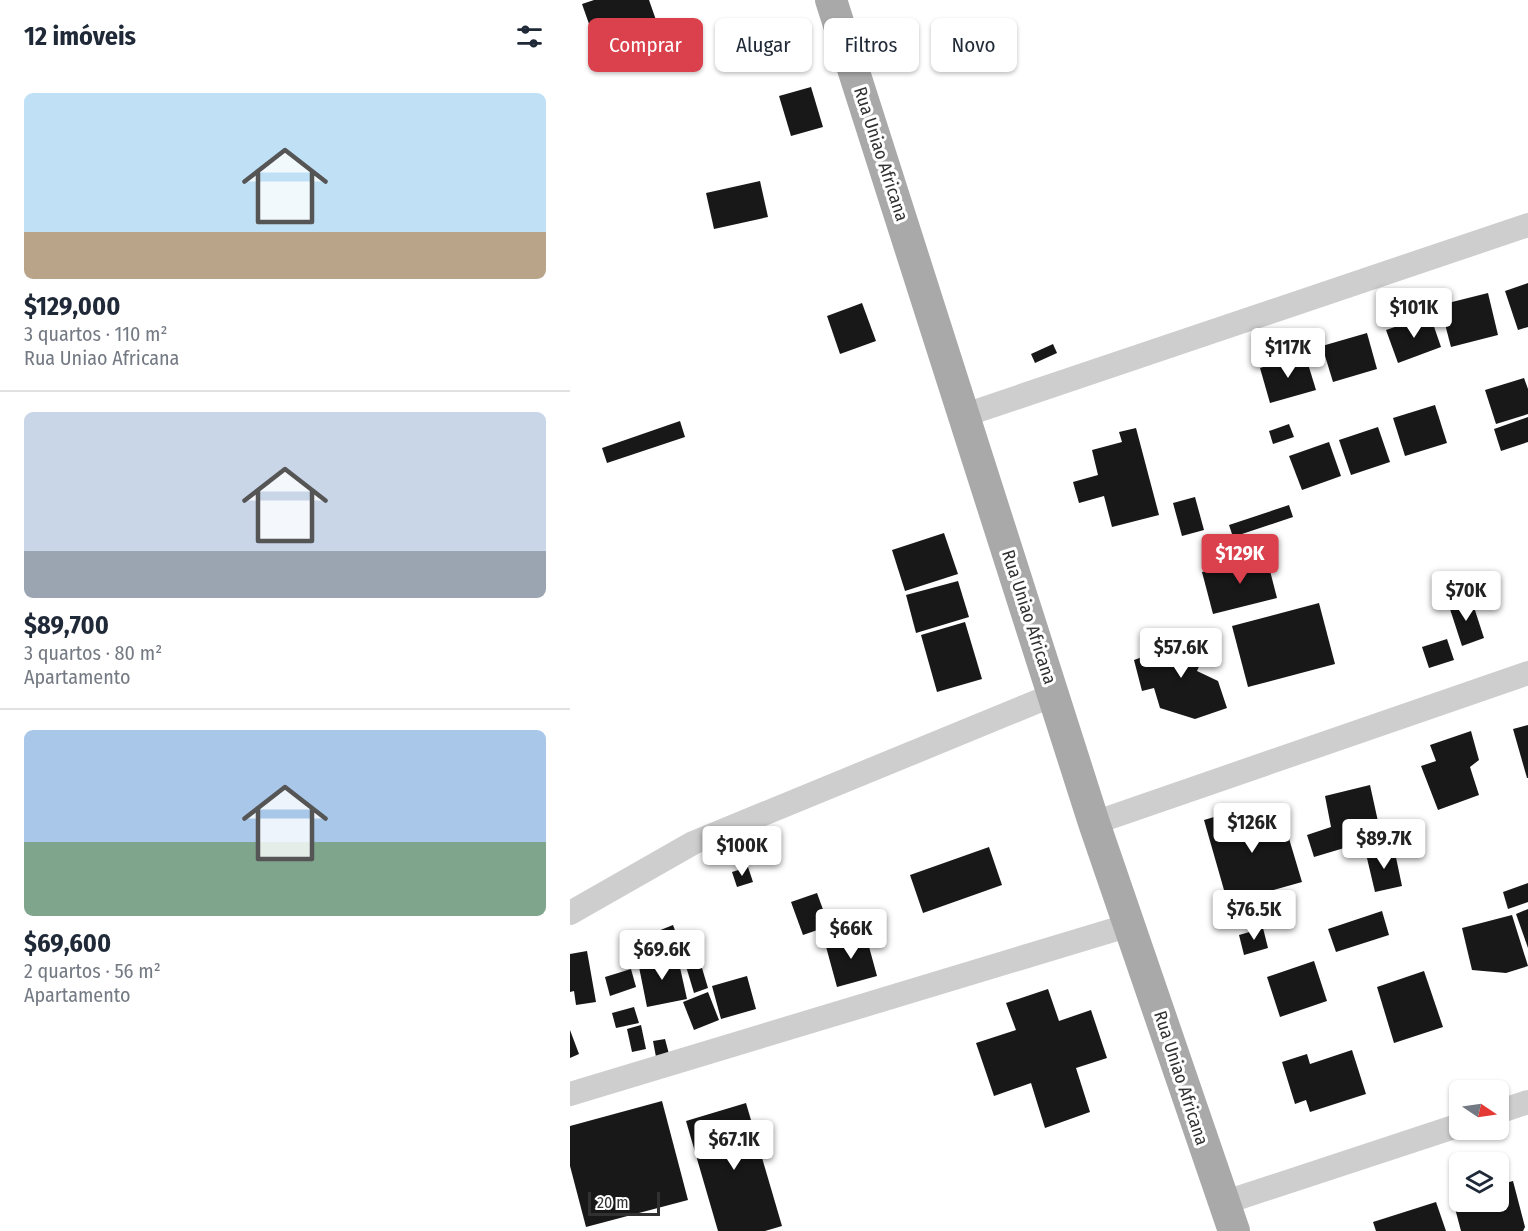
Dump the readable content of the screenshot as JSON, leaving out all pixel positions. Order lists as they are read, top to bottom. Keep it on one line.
{"streets":{"main road":["Rua Uniao Africana"]},"scale_bar":"20 m","north":"right","page":{"heading":"12 imóveis","chip":["Comprar","Alugar","Filtros","Novo"],"list":[{"name":"$129,000","note":"3 quartos · 110 m² · Rua Uniao Africana"},{"name":"$89,700","note":"3 quartos · 80 m² · Apartamento"},{"name":"$69,600","note":"2 quartos · 56 m² · Apartamento"}],"price":["$101K","$117K","$129K","$70K","$57.6K","$126K","$89.7K","$100K","$76.5K","$66K","$69.6K","$67.1K"],"scale":"20 m"}}
